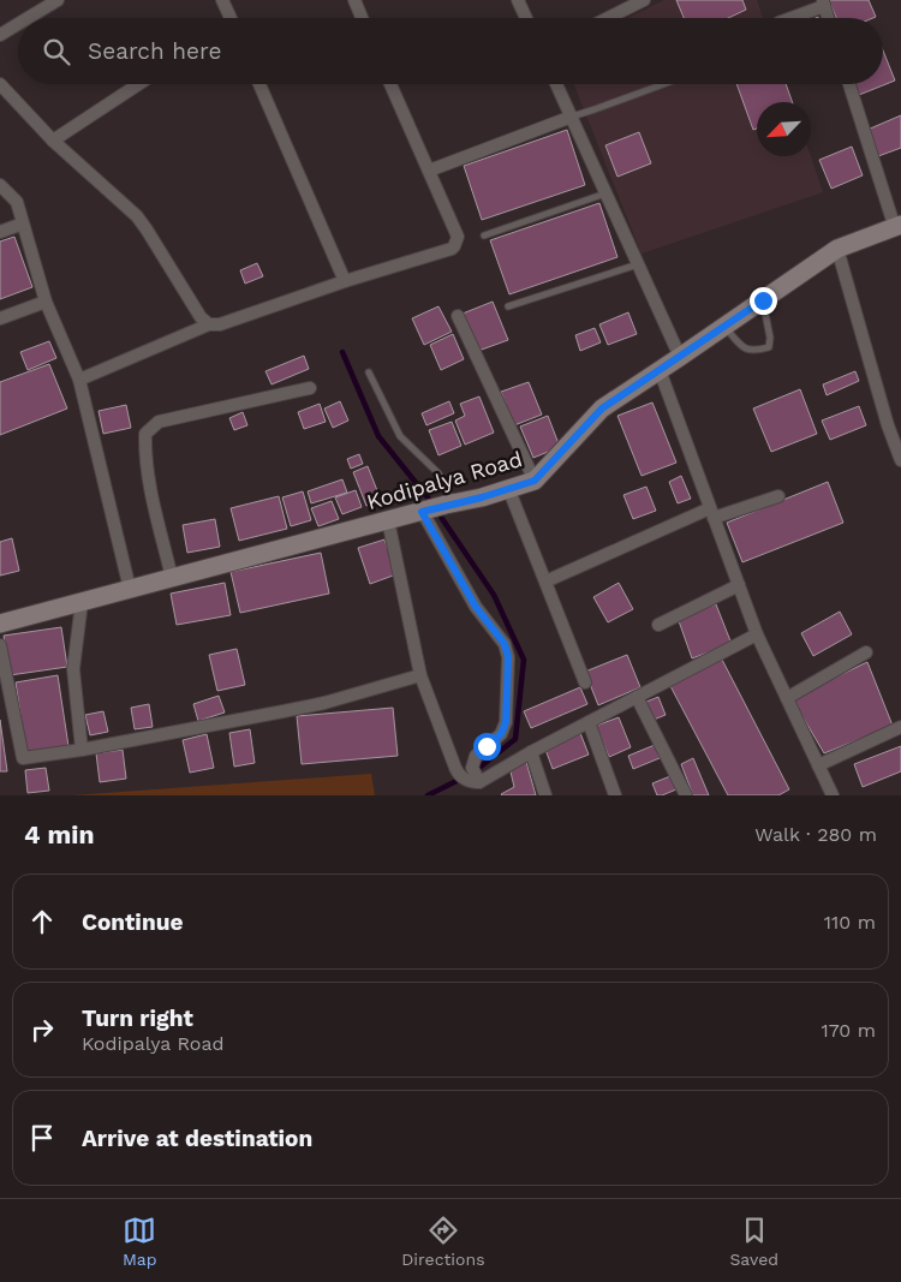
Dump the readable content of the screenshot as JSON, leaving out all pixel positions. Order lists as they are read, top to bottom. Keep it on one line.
{"streets":{"main road":["Kodipalya Road"]},"north":"bottom left","page":{"search":"Search here","heading":["4 min","Walk · 280 m"],"list":[["Continue","110 m"],["Turn right","Kodipalya Road","170 m"],"Arrive at destination"],"nav":["Map","Directions","Saved"]}}
